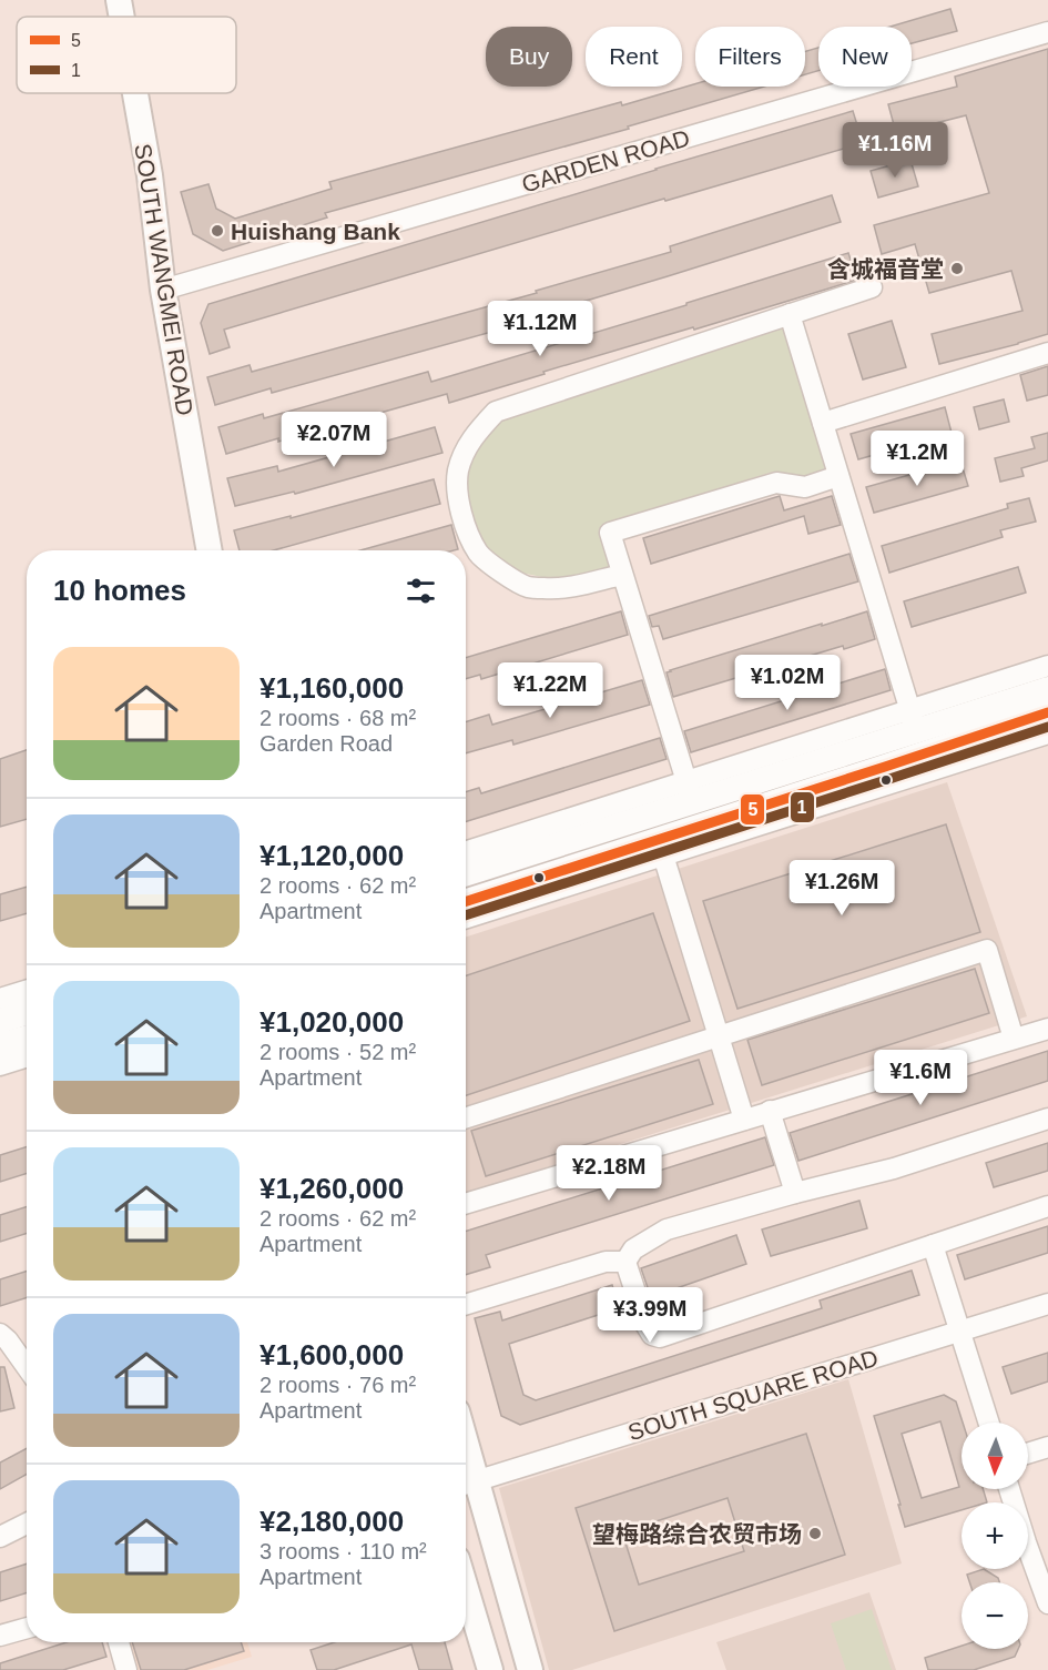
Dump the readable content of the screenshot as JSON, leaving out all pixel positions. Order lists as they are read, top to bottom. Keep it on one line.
{"streets":{"main road":["SOUTH WANGMEI ROAD"],"street":["GARDEN ROAD","SOUTH SQUARE ROAD"]},"crossings":[["GARDEN ROAD","SOUTH WANGMEI ROAD"]],"places":["Huishang Bank","含城福音堂","望梅路综合农贸市场"],"lines":["transit line 5","transit line 1"],"legend":["5","1"],"north":"bottom","page":{"chip":["Buy","Rent","Filters","New"],"price":["¥1.16M","¥1.12M","¥2.07M","¥1.2M","¥1.02M","¥1.22M","¥1.26M","¥1.6M","¥2.18M","¥3.99M"],"heading":"10 homes","list":[{"name":"¥1,160,000","note":"2 rooms · 68 m² · Garden Road"},{"name":"¥1,120,000","note":"2 rooms · 62 m² · Apartment"},{"name":"¥1,020,000","note":"2 rooms · 52 m² · Apartment"},{"name":"¥1,260,000","note":"2 rooms · 62 m² · Apartment"},{"name":"¥1,600,000","note":"2 rooms · 76 m² · Apartment"},{"name":"¥2,180,000","note":"3 rooms · 110 m² · Apartment"}],"map_buttons":["+","−"]}}
